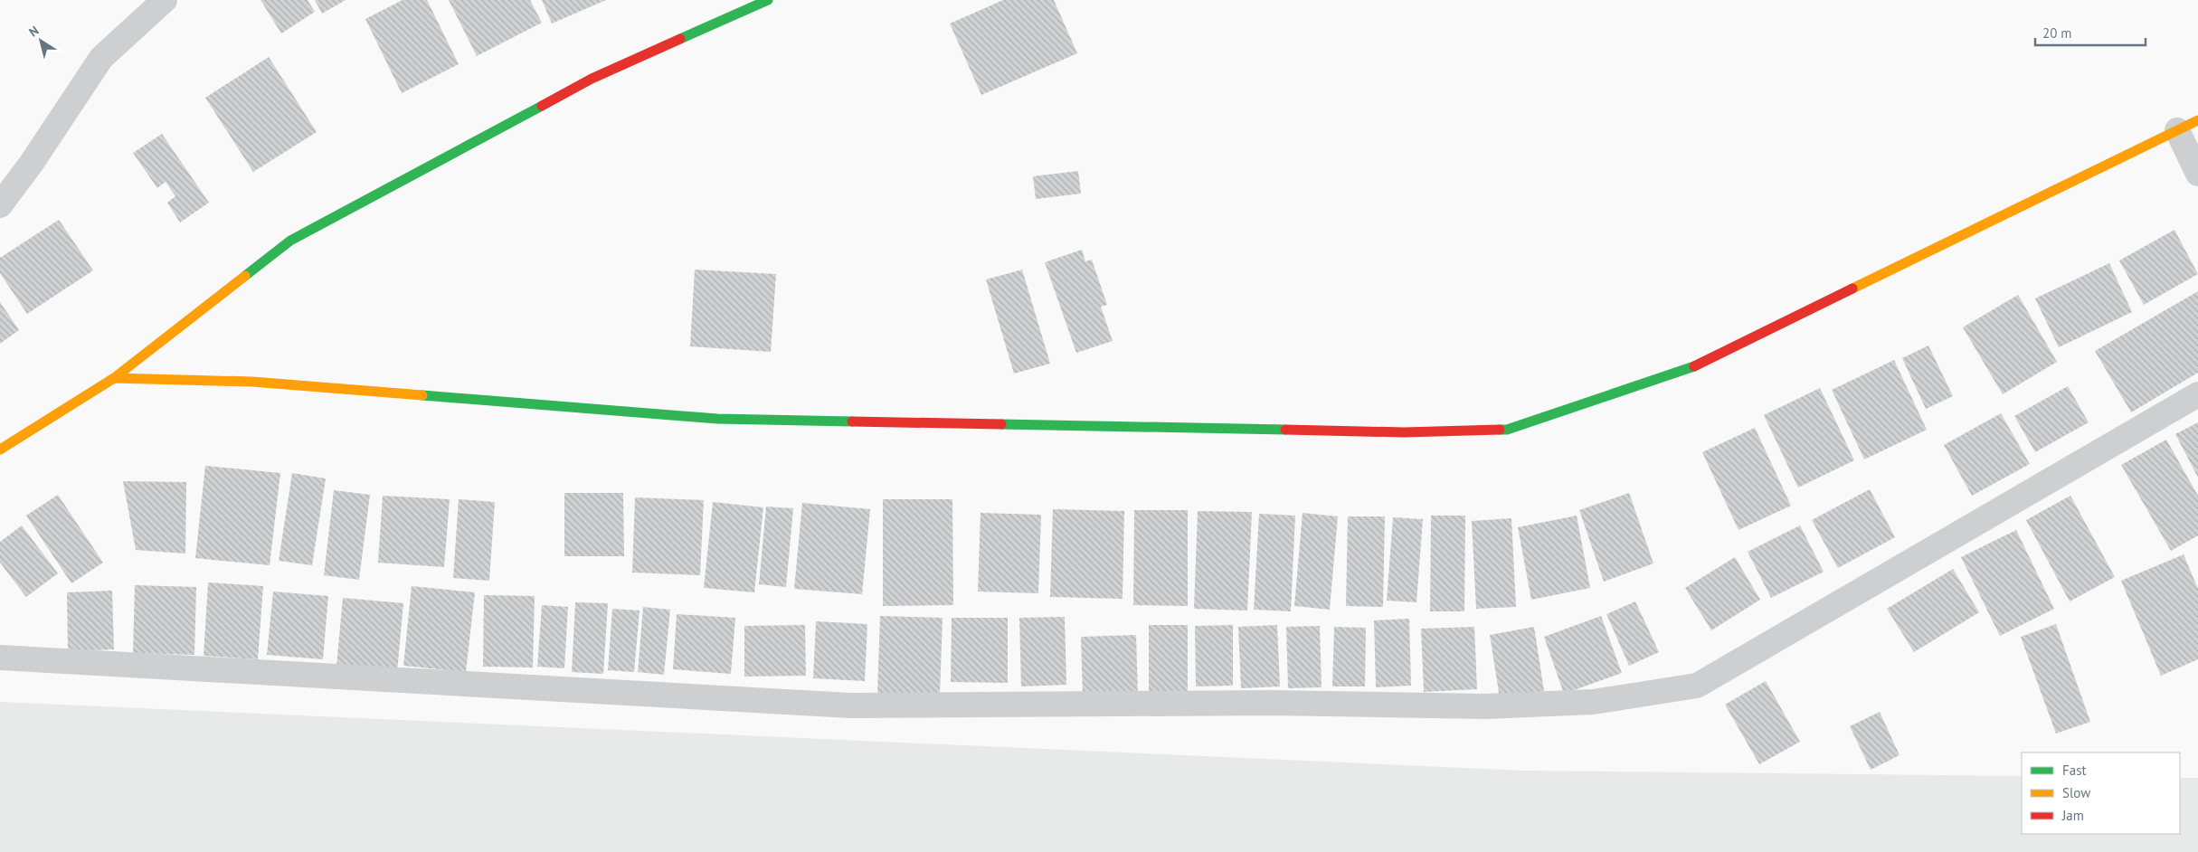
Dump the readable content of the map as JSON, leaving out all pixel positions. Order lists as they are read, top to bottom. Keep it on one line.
{"legend":["Fast","Slow","Jam"],"scale_bar":"20 m","north":"top left"}
